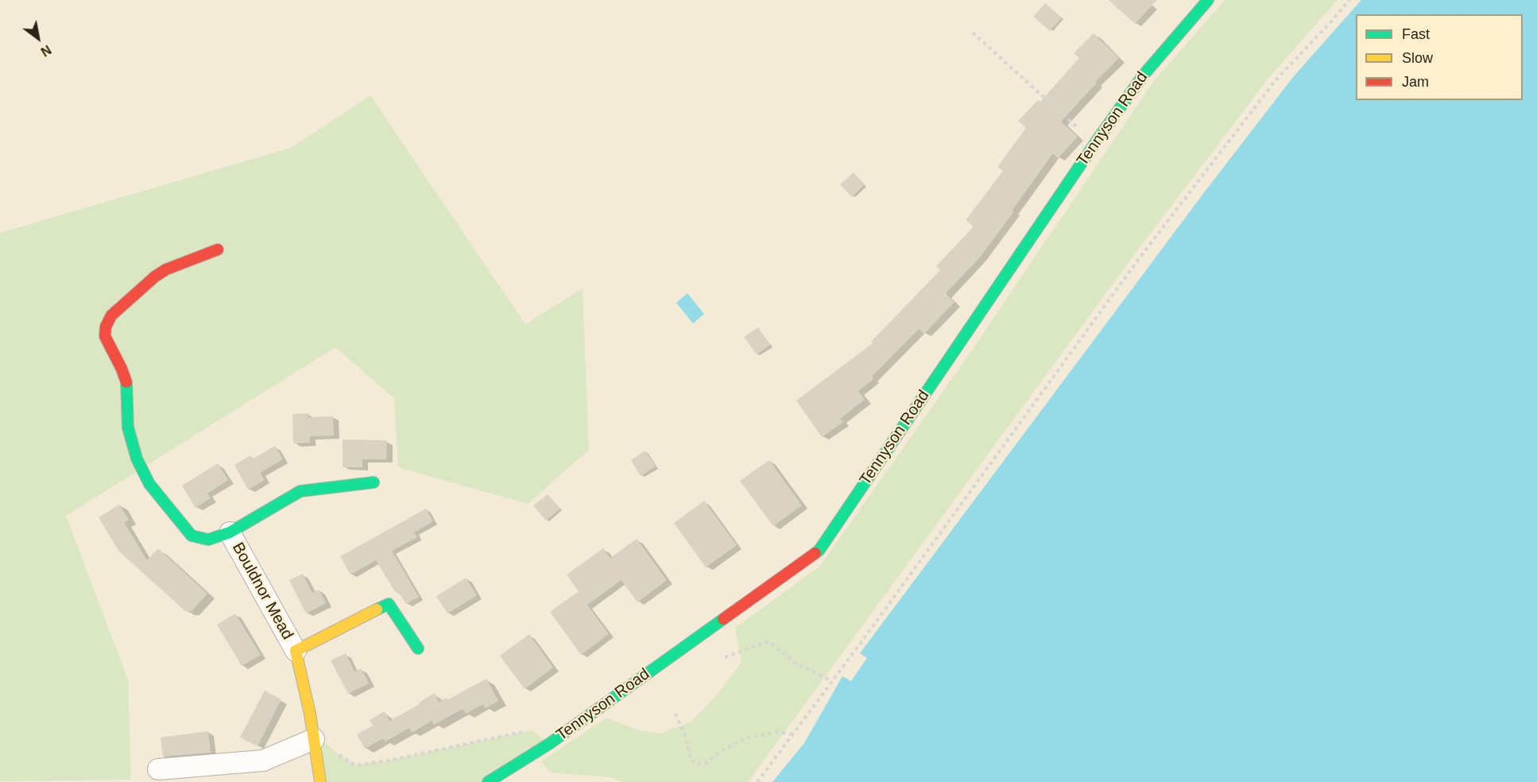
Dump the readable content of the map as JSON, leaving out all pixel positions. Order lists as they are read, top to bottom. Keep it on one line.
{"streets":{"main road":["Tennyson Road","Bouldnor Mead"]},"legend":["Fast","Slow","Jam"],"north":"bottom right"}
